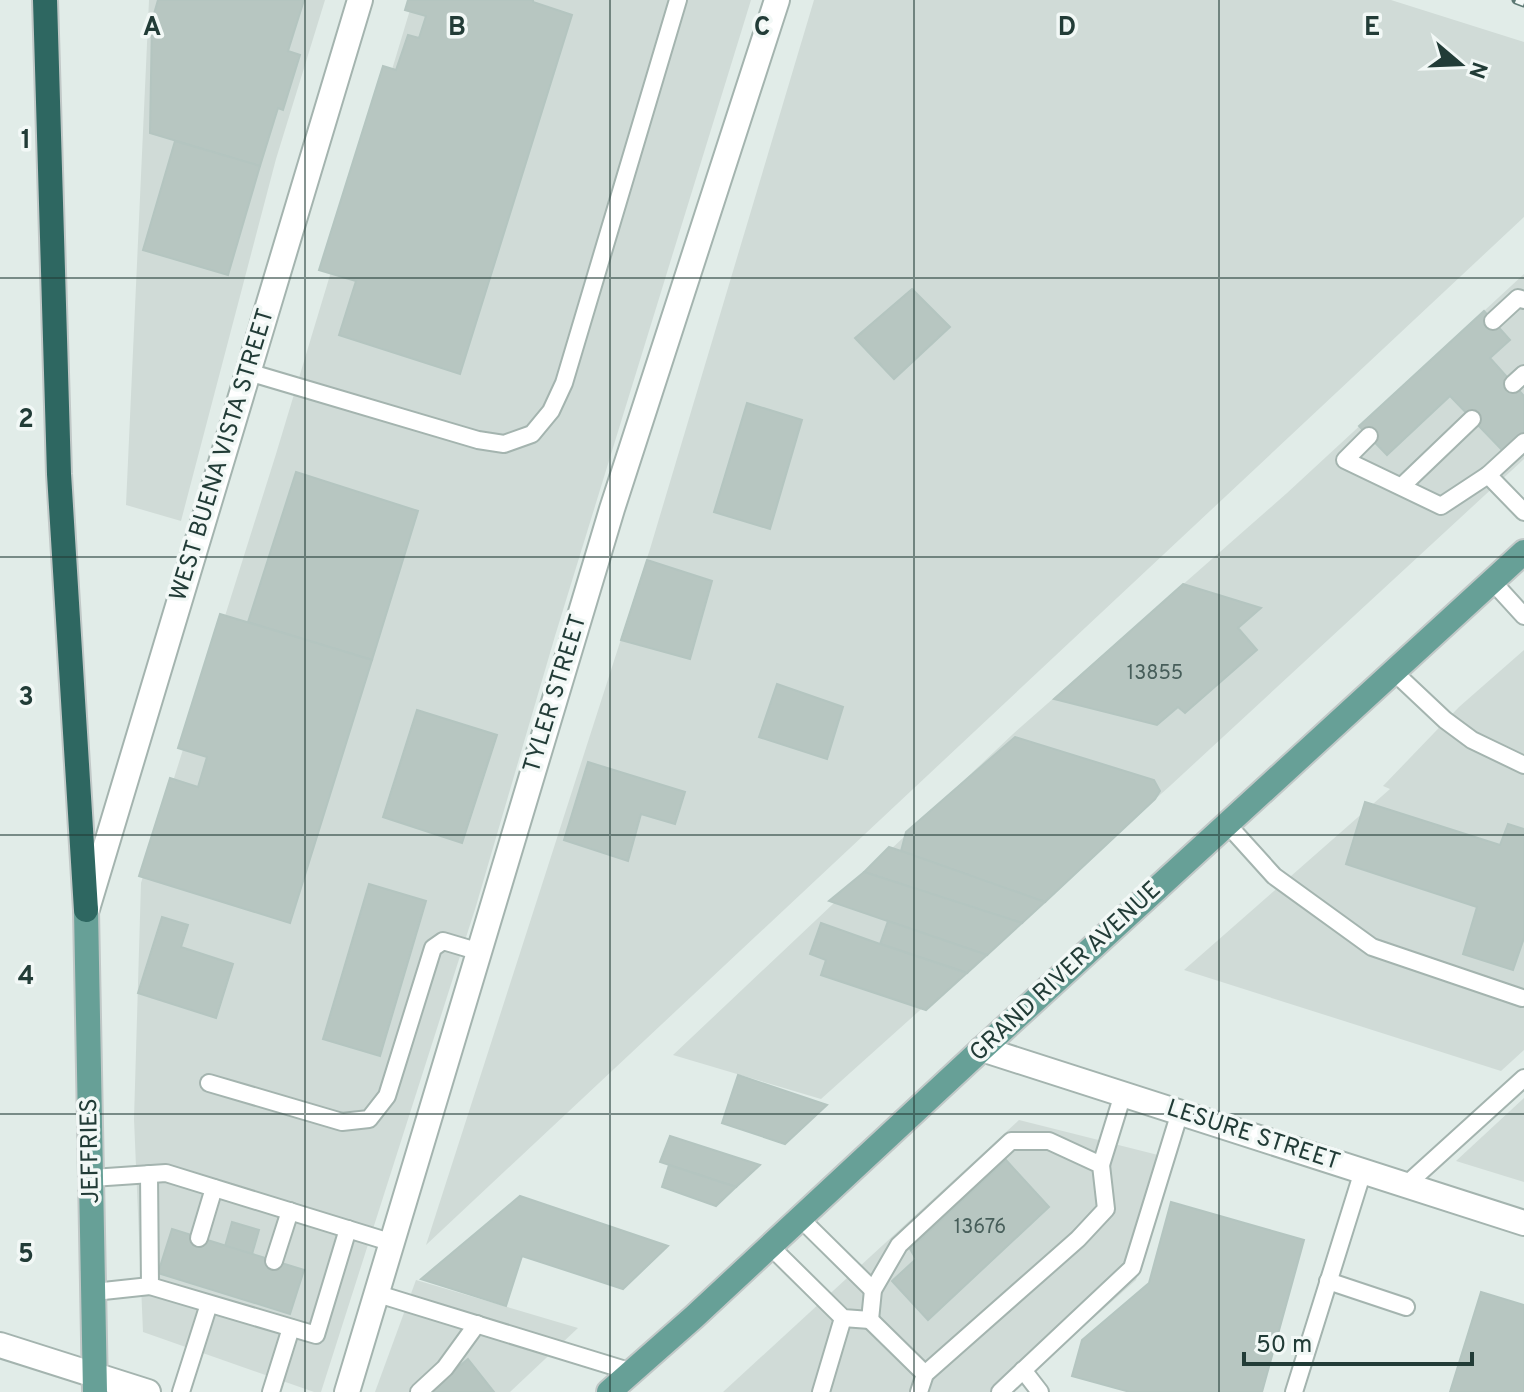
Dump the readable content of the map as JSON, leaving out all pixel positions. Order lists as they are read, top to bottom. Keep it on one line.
{"streets":{"main road":["GRAND RIVER AVENUE","JEFFRIES"],"street":["WEST BUENA VISTA STREET","TYLER STREET","LESURE STREET"]},"crossings":[["WEST BUENA VISTA STREET","JEFFRIES"],["GRAND RIVER AVENUE","LESURE STREET"]],"house_numbers":["13855","13676"],"scale_bar":"50 m","north":"right","grid":{"columns":["A","B","C","D","E"],"rows":["1","2","3","4","5"]}}
